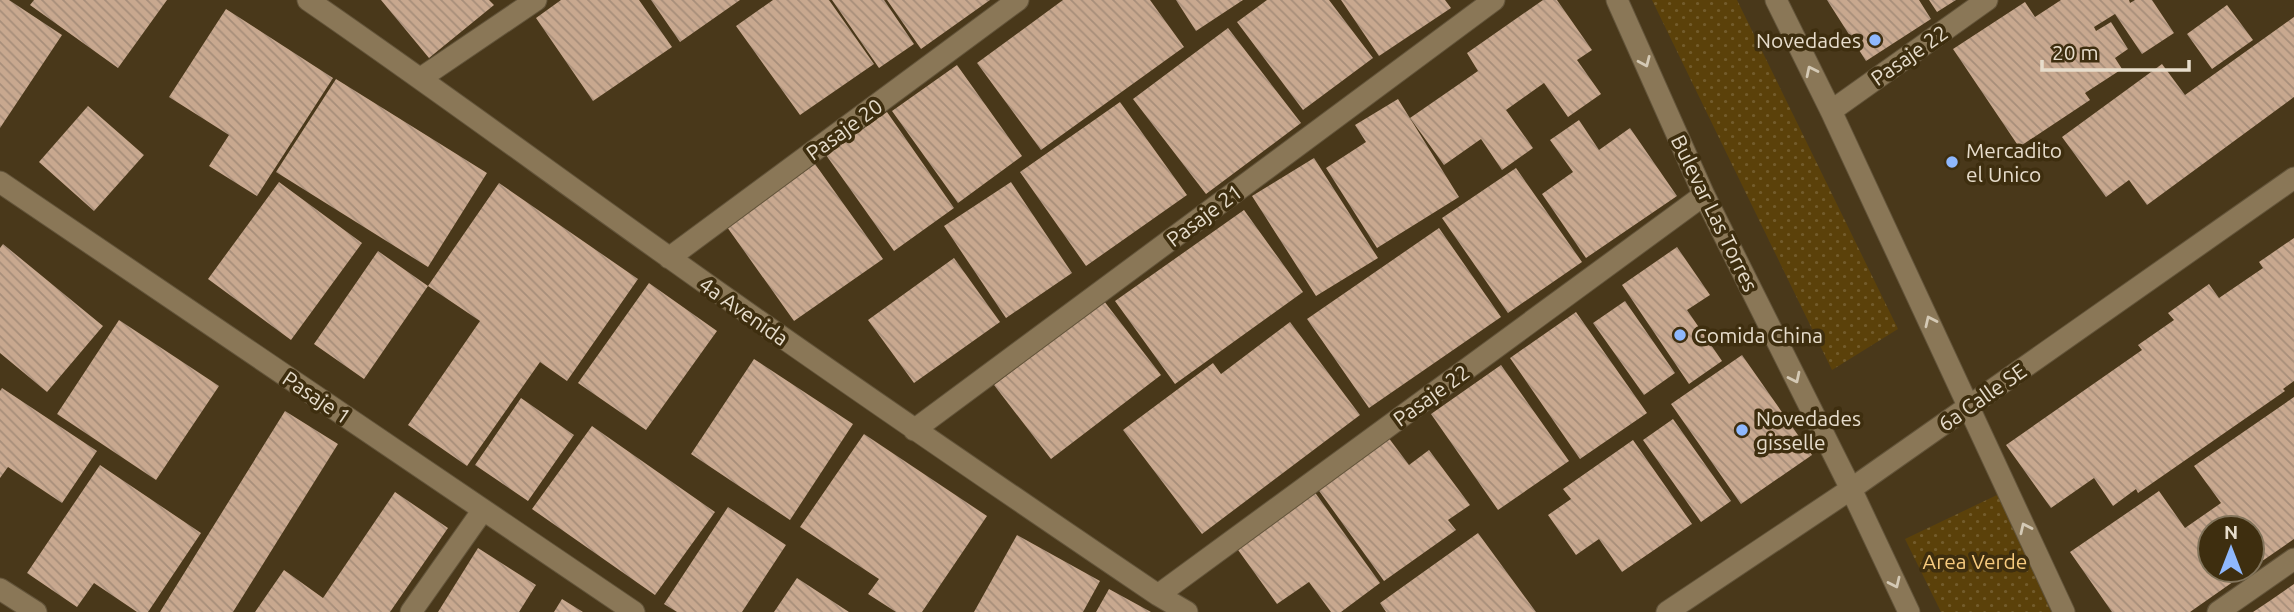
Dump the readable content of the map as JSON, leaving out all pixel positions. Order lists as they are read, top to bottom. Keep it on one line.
{"streets":{"street":["Pasaje 22","Pasaje 20","Bulevar Las Torres","Pasaje 21","4a Avenida","Pasaje 1","6a Calle SE"]},"crossings":[["Pasaje 22","Bulevar Las Torres"],["Pasaje 22","4a Avenida"],["Pasaje 20","4a Avenida"],["Bulevar Las Torres","6a Calle SE"],["Pasaje 21","4a Avenida"]],"parks":["Area Verde"],"places":["Novedades","Mercadito el Unico","Comida China","Novedades gisselle"],"scale_bar":"20 m","north":"top"}
